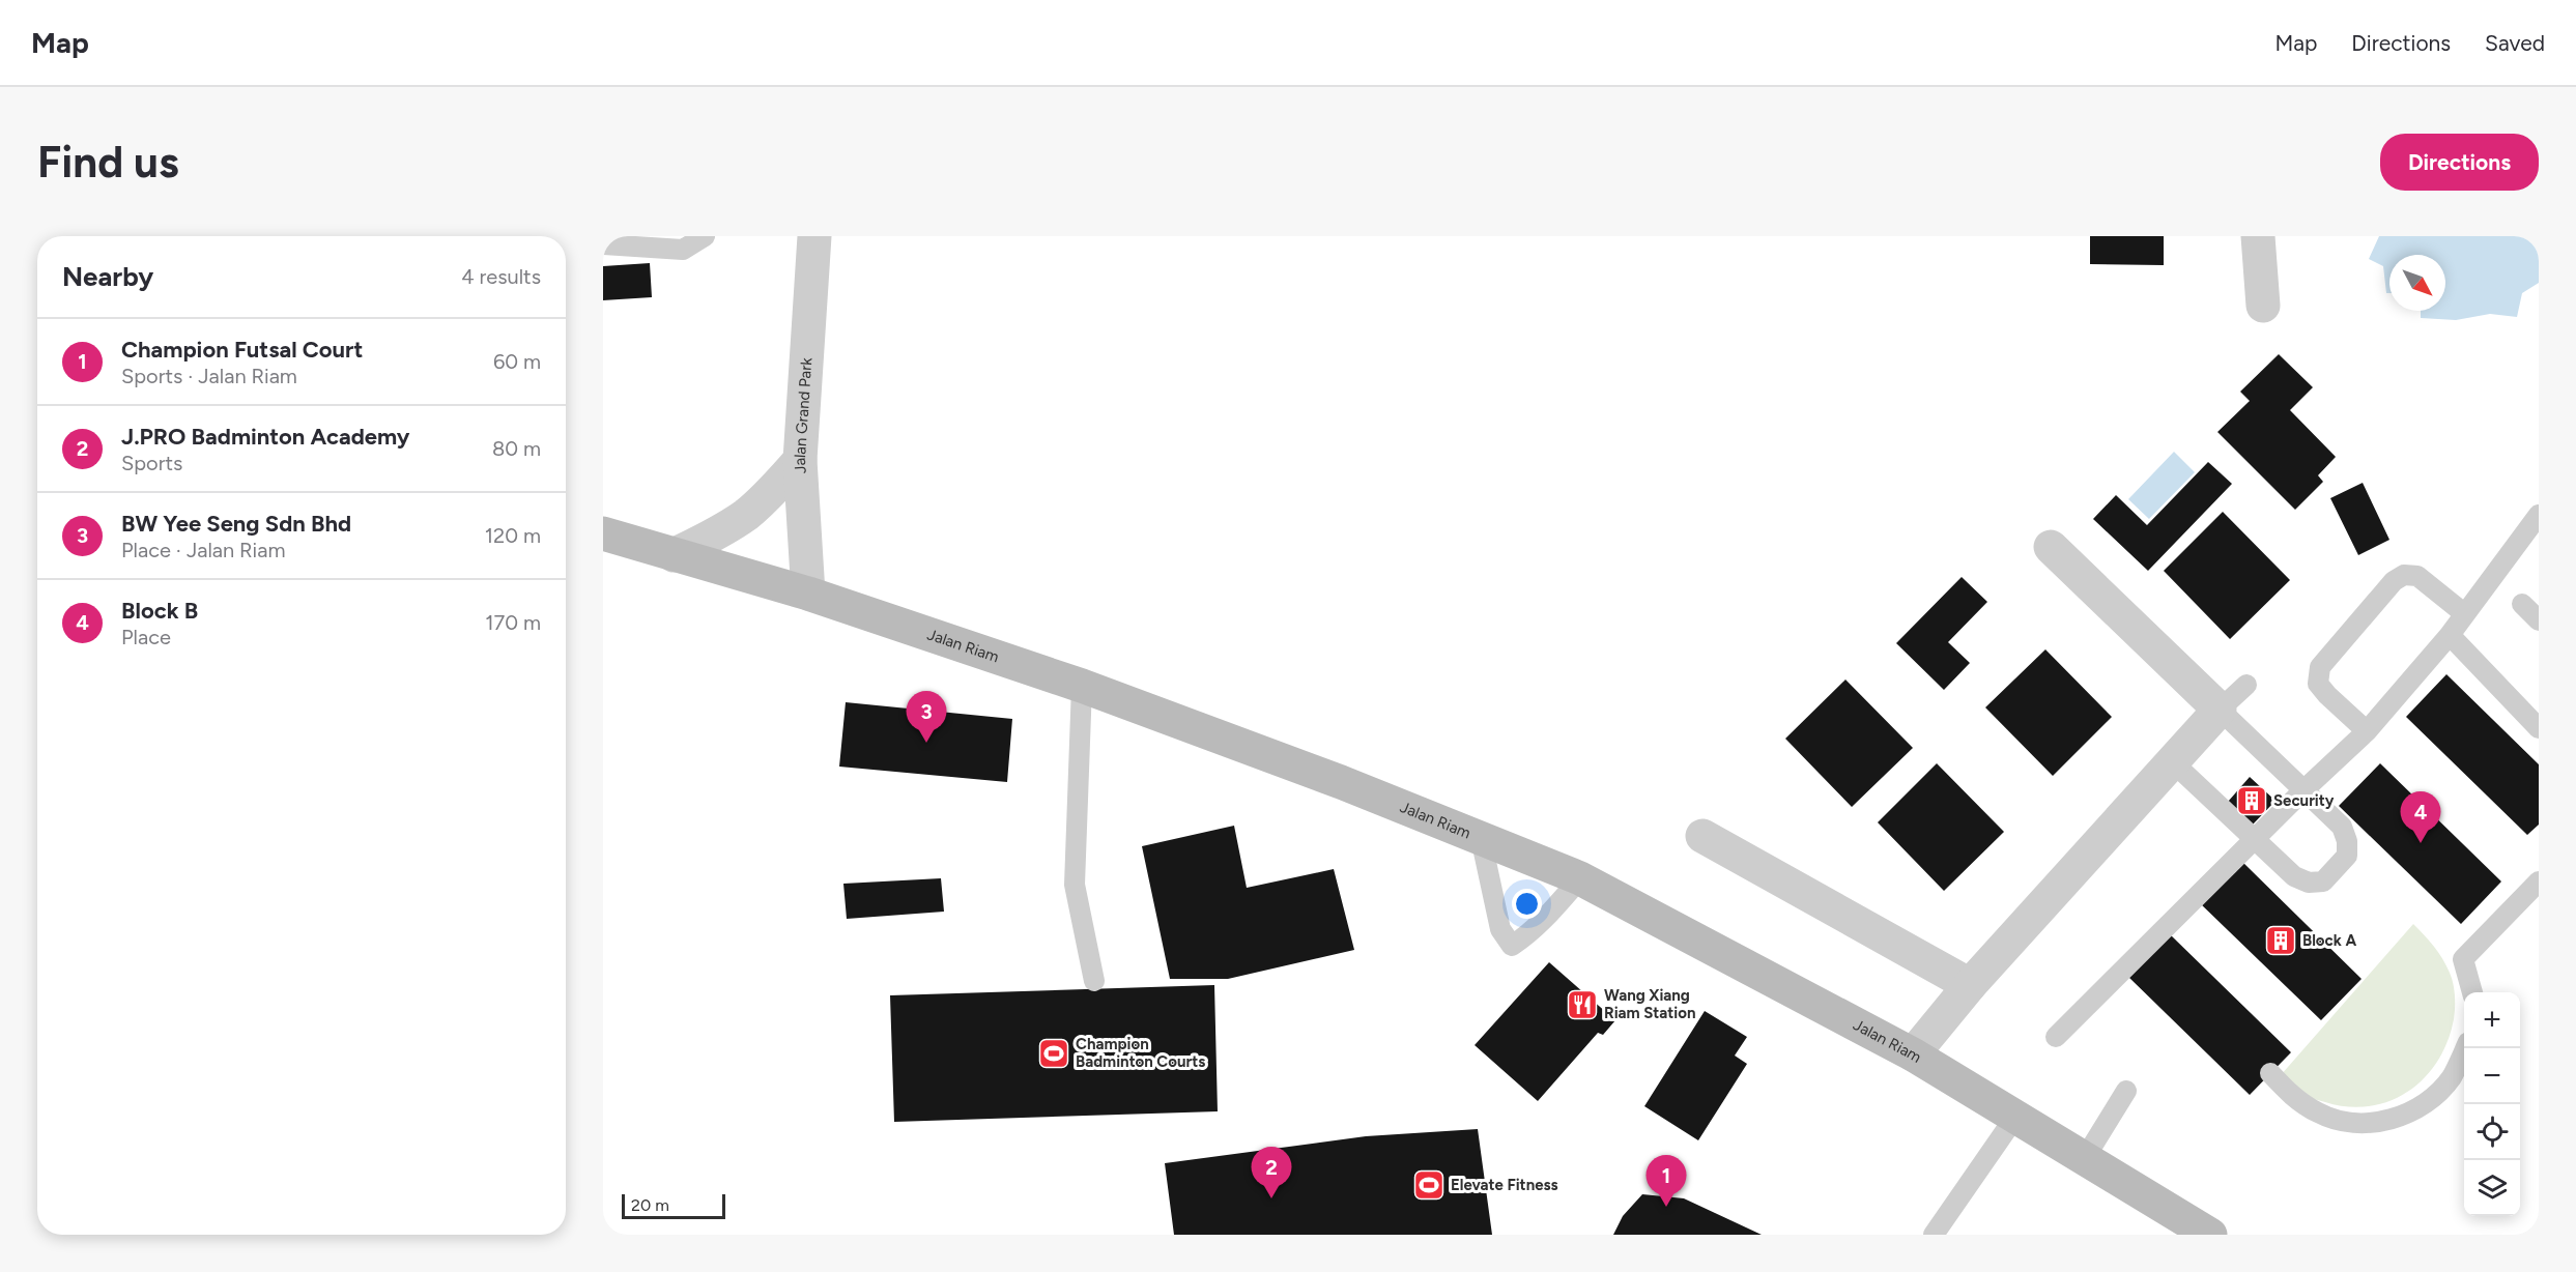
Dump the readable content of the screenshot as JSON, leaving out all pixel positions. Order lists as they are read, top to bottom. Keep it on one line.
{"streets":{"main road":["Jalan Riam"],"street":["Jalan Grand Park"]},"crossings":[["Jalan Grand Park","Jalan Riam"]],"places":{"building":["Security","Block A"],"restaurant":["Wang Xiang Riam Station"],"sports":["Champion Badminton Courts","Elevate Fitness"]},"scale_bar":"20 m","north":"bottom right","page":{"header":"Map","nav":["Map","Directions","Saved"],"buttons":"Directions","title":"Find us","heading":["Nearby","4 results"],"list":[{"mark":"1","name":"Champion Futsal Court","note":"Sports · Jalan Riam","value":"60 m"},{"mark":"2","name":"J.PRO Badminton Academy","note":"Sports","value":"80 m"},{"mark":"3","name":"BW Yee Seng Sdn Bhd","note":"Place · Jalan Riam","value":"120 m"},{"mark":"4","name":"Block B","note":"Place","value":"170 m"}],"pins":["3","4","2","1"],"map_buttons":["+","−"],"scale":"20 m"}}
